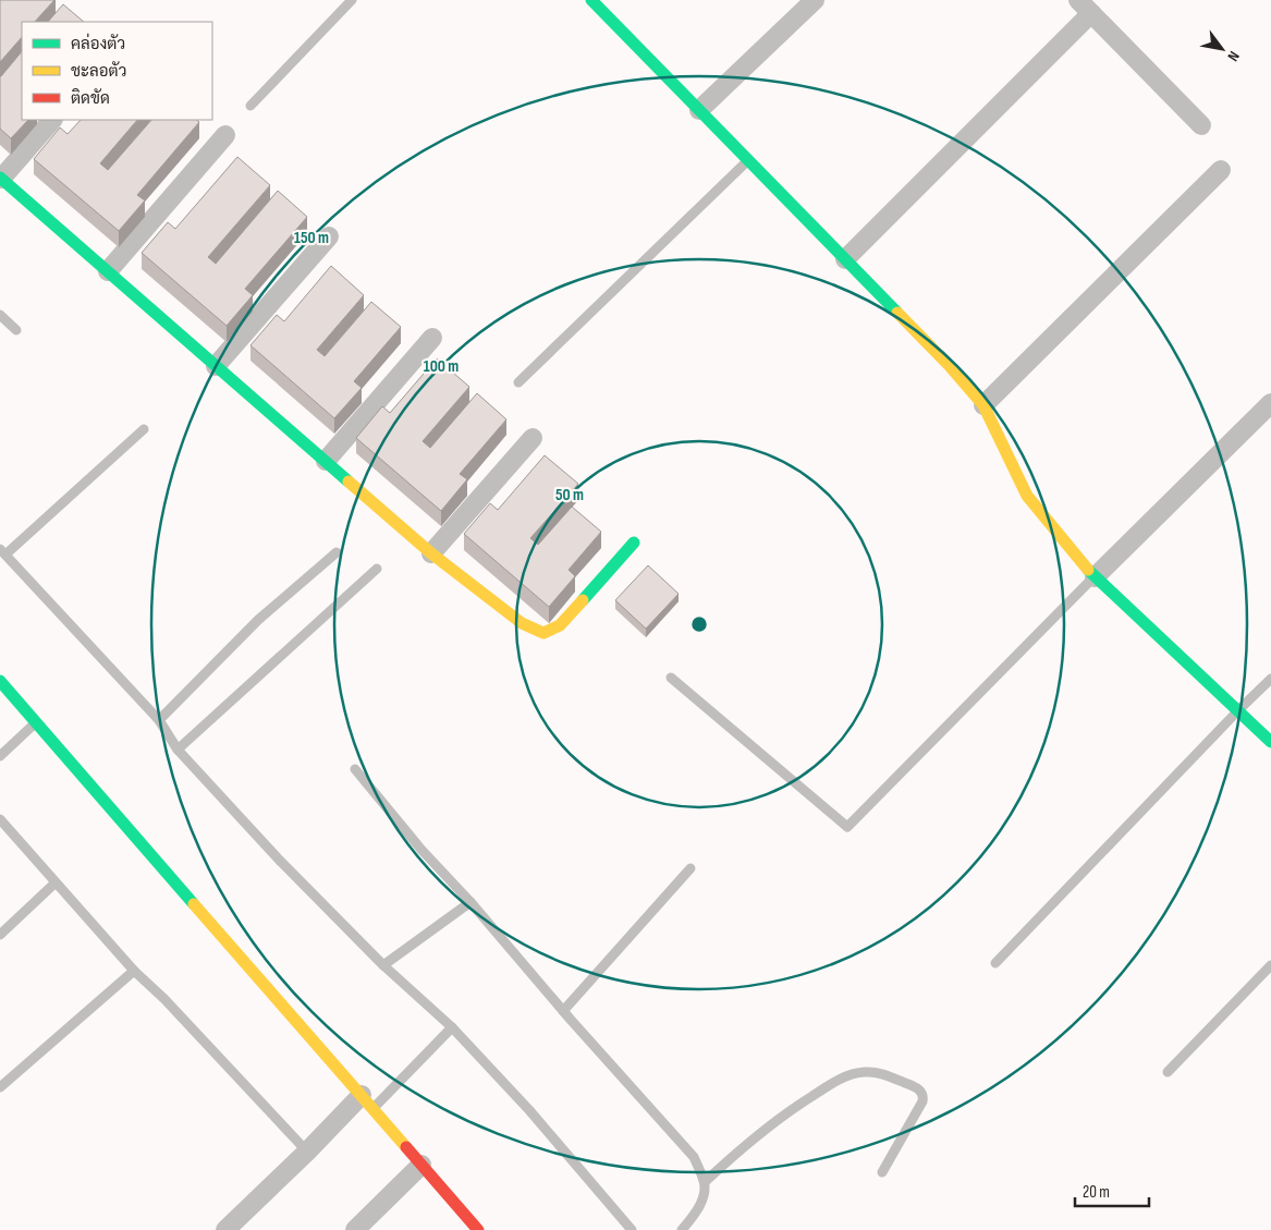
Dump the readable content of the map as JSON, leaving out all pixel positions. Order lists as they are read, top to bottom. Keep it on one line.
{"legend":["คล่องตัว","ชะลอตัว","ติดขัด"],"scale_bar":"20 m","north":"bottom right","rings":["150 m","100 m","50 m"]}
